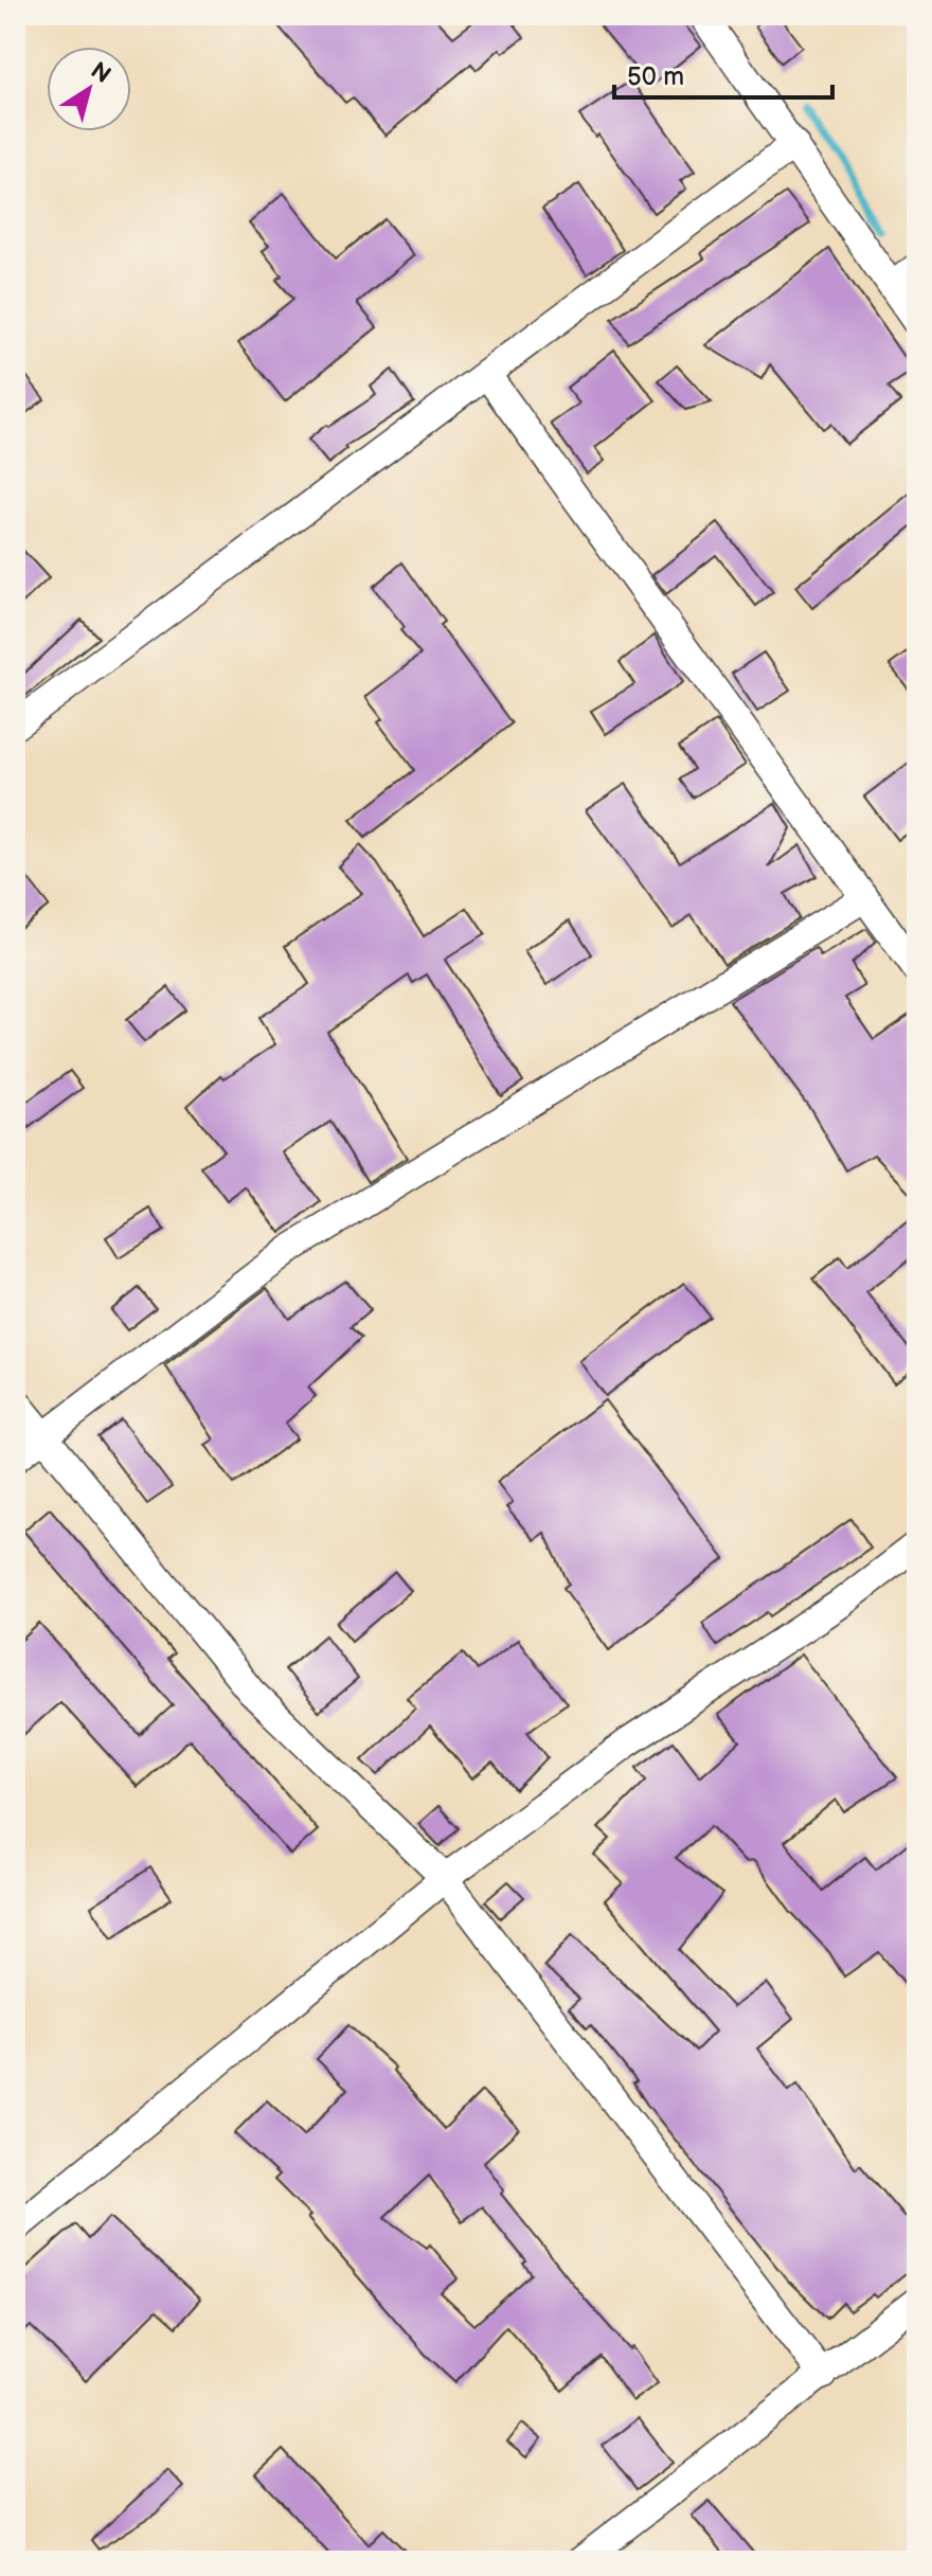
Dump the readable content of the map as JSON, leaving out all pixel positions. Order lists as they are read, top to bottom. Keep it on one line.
{"scale_bar":"50 m","north":"top right"}
